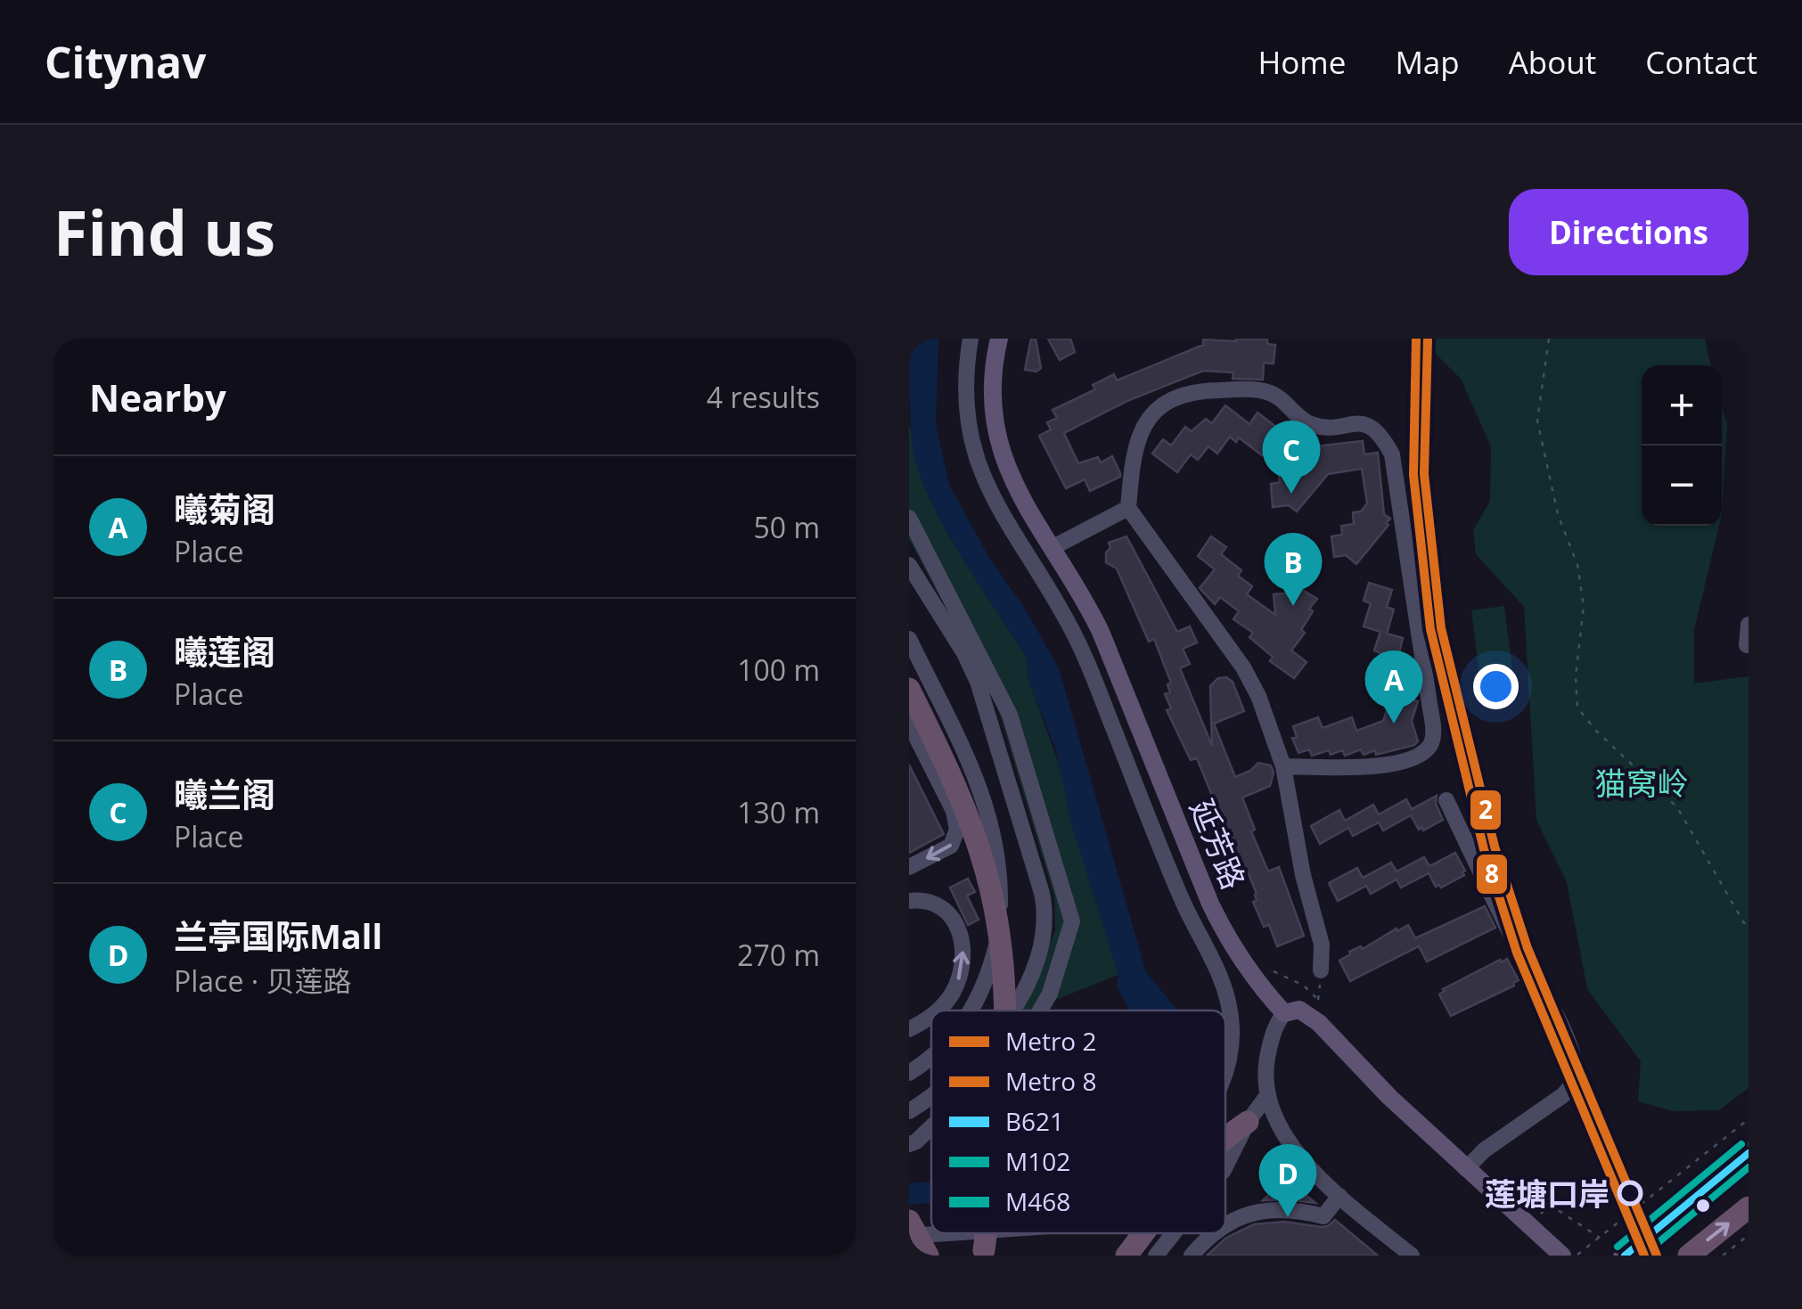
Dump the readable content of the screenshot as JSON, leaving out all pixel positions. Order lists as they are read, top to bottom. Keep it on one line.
{"streets":{"main road":["延芳路"]},"parks":["猫窝岭"],"places":["莲塘口岸"],"lines":["metro line 2","metro line 8","transit line M468","transit line B621","transit line M102"],"legend":["Metro 2","Metro 8","B621","M102","M468"],"page":{"header":"Citynav","nav":["Home","Map","About","Contact"],"title":"Find us","buttons":"Directions","heading":["Nearby","4 results"],"map_buttons":["+","−"],"pins":["C","B","A","D"],"list":[{"mark":"A","name":"曦菊阁","note":"Place","value":"50 m"},{"mark":"B","name":"曦莲阁","note":"Place","value":"100 m"},{"mark":"C","name":"曦兰阁","note":"Place","value":"130 m"},{"mark":"D","name":"兰亭国际Mall","note":"Place · 贝莲路","value":"270 m"}]}}
